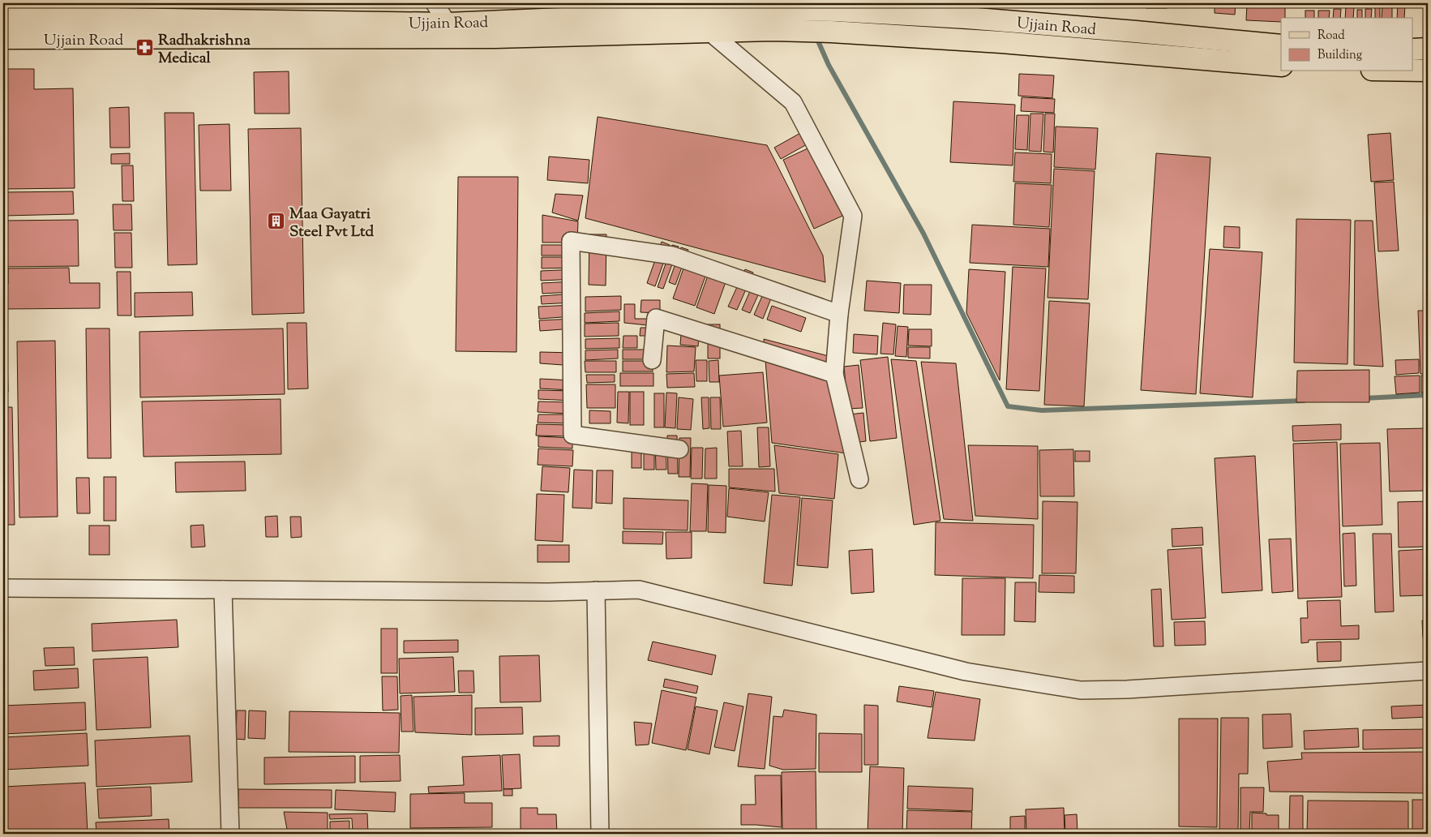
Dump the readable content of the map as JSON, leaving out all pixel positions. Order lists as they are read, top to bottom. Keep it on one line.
{"streets":{"main road":["Ujjain Road"]},"places":{"pharmacy":["Radhakrishna Medical"],"building":["Maa Gayatri Steel Pvt Ltd"]},"legend":["Road","Building"]}
